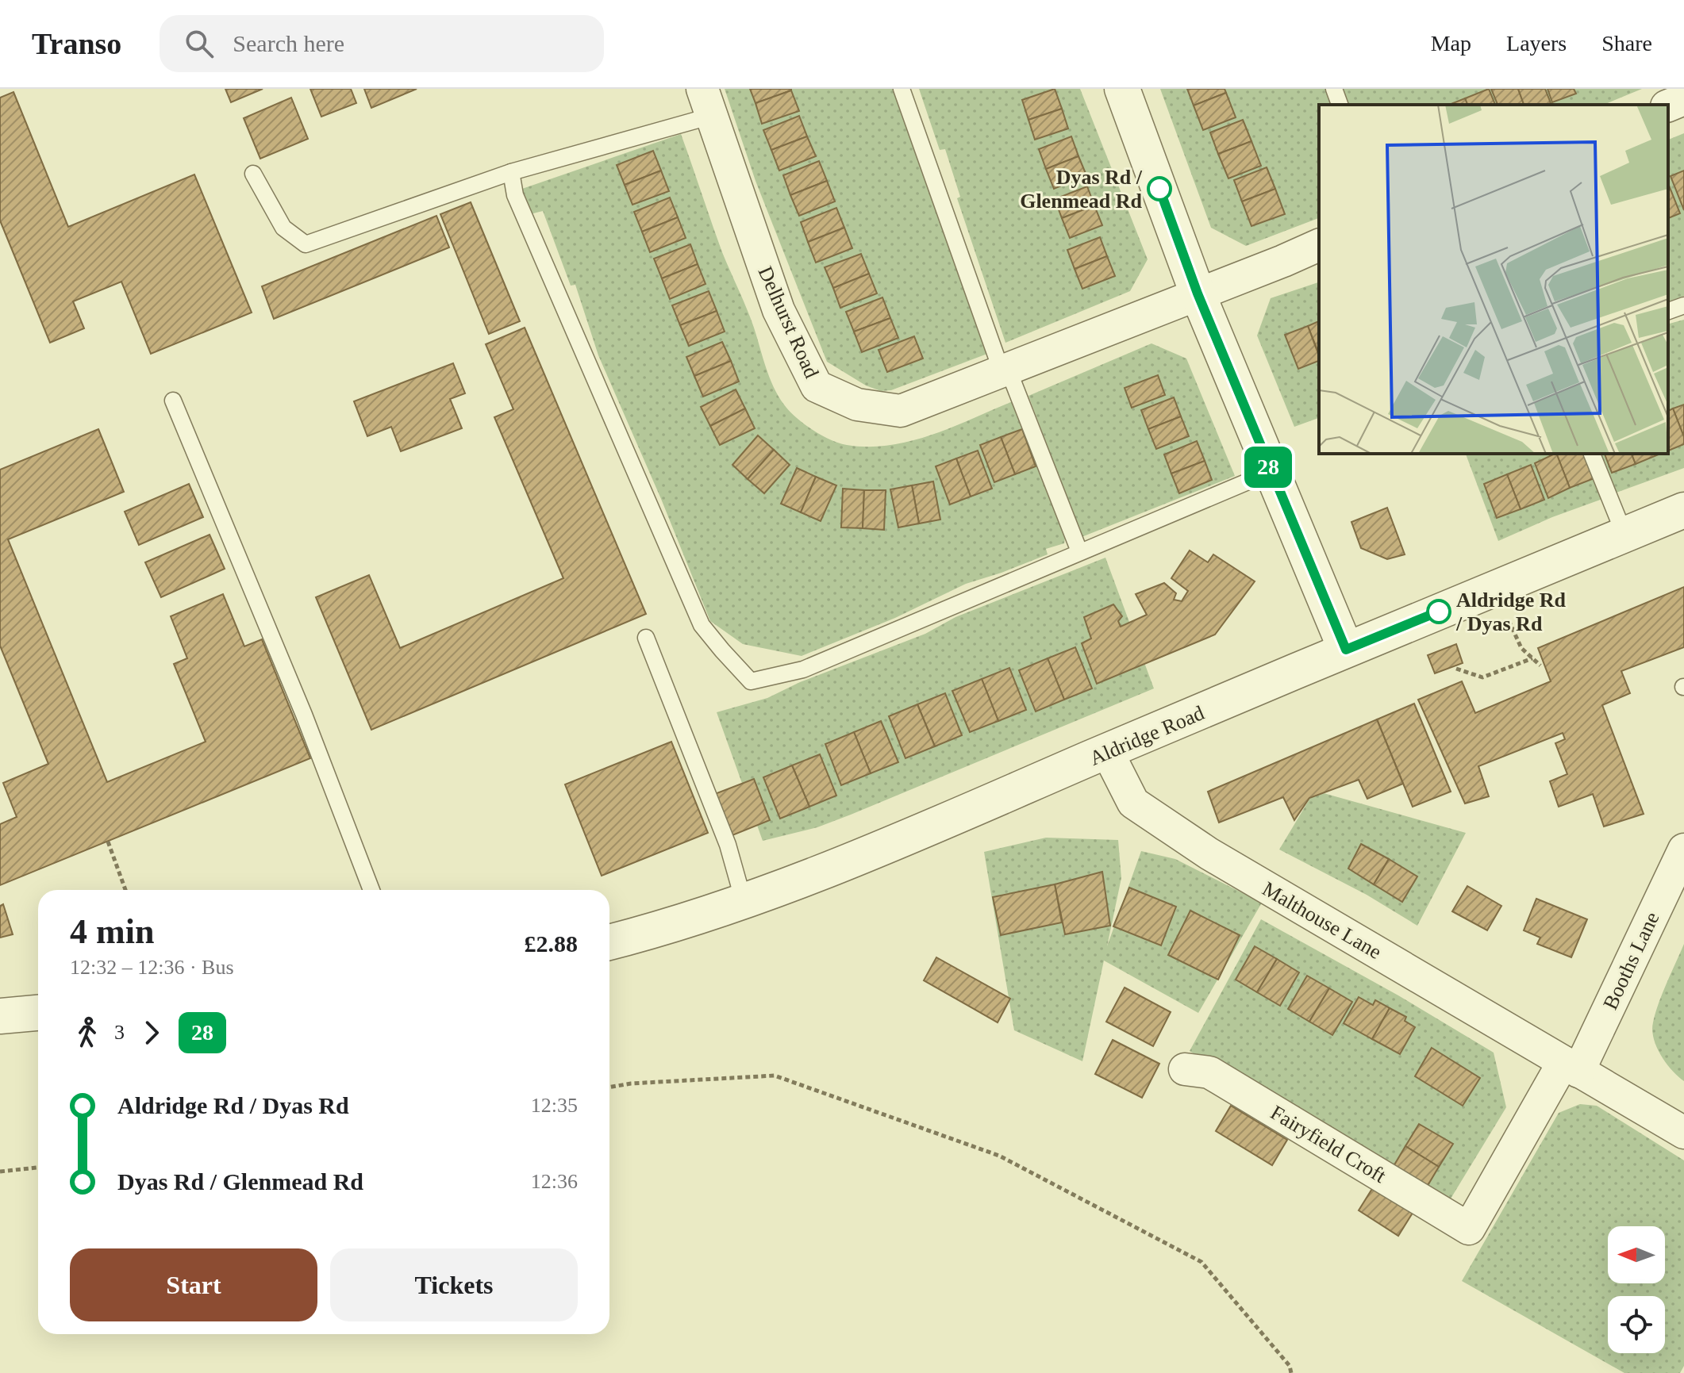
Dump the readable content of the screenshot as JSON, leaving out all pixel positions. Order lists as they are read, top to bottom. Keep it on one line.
{"streets":{"street":["Delhurst Road","Aldridge Road","Malthouse Lane","Booths Lane","Fairyfield Croft"]},"crossings":[["Aldridge Road","Malthouse Lane"],["Malthouse Lane","Booths Lane"],["Booths Lane","Fairyfield Croft"]],"places":["Dyas Rd / Glenmead Rd","Aldridge Rd / Dyas Rd"],"lines":["bus line 28"],"north":"left","page":{"header":"Transo","search":"Search here","nav":["Map","Layers","Share"],"on_map":"28","heading":["4 min","12:32 – 12:36 · Bus","£2.88"],"legs":["3","28"],"list":[{"name":"Aldridge Rd / Dyas Rd","value":"12:35"},{"name":"Dyas Rd / Glenmead Rd","value":"12:36"}],"buttons":["Start","Tickets"]}}
